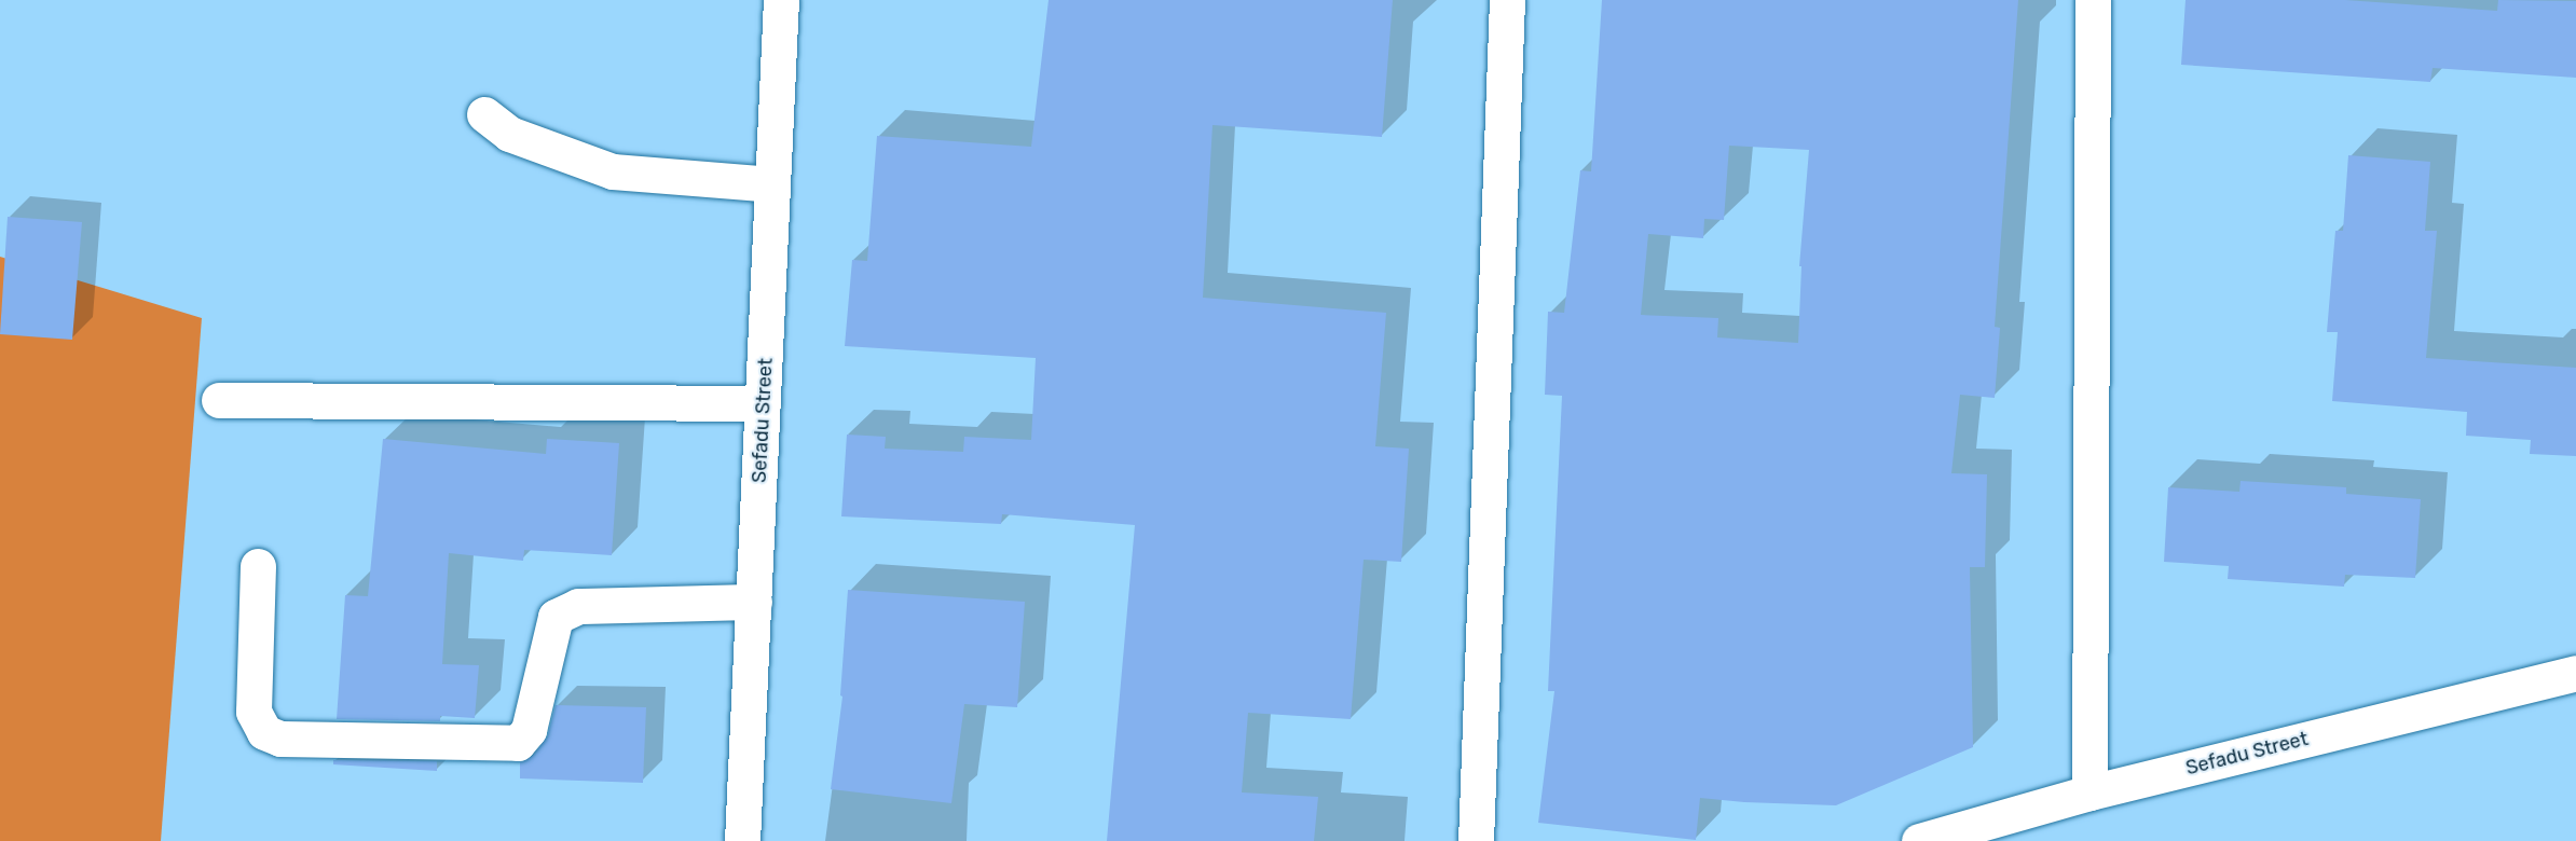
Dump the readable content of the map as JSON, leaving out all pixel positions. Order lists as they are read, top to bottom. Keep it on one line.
{"streets":{"street":["Sefadu Street"]}}
